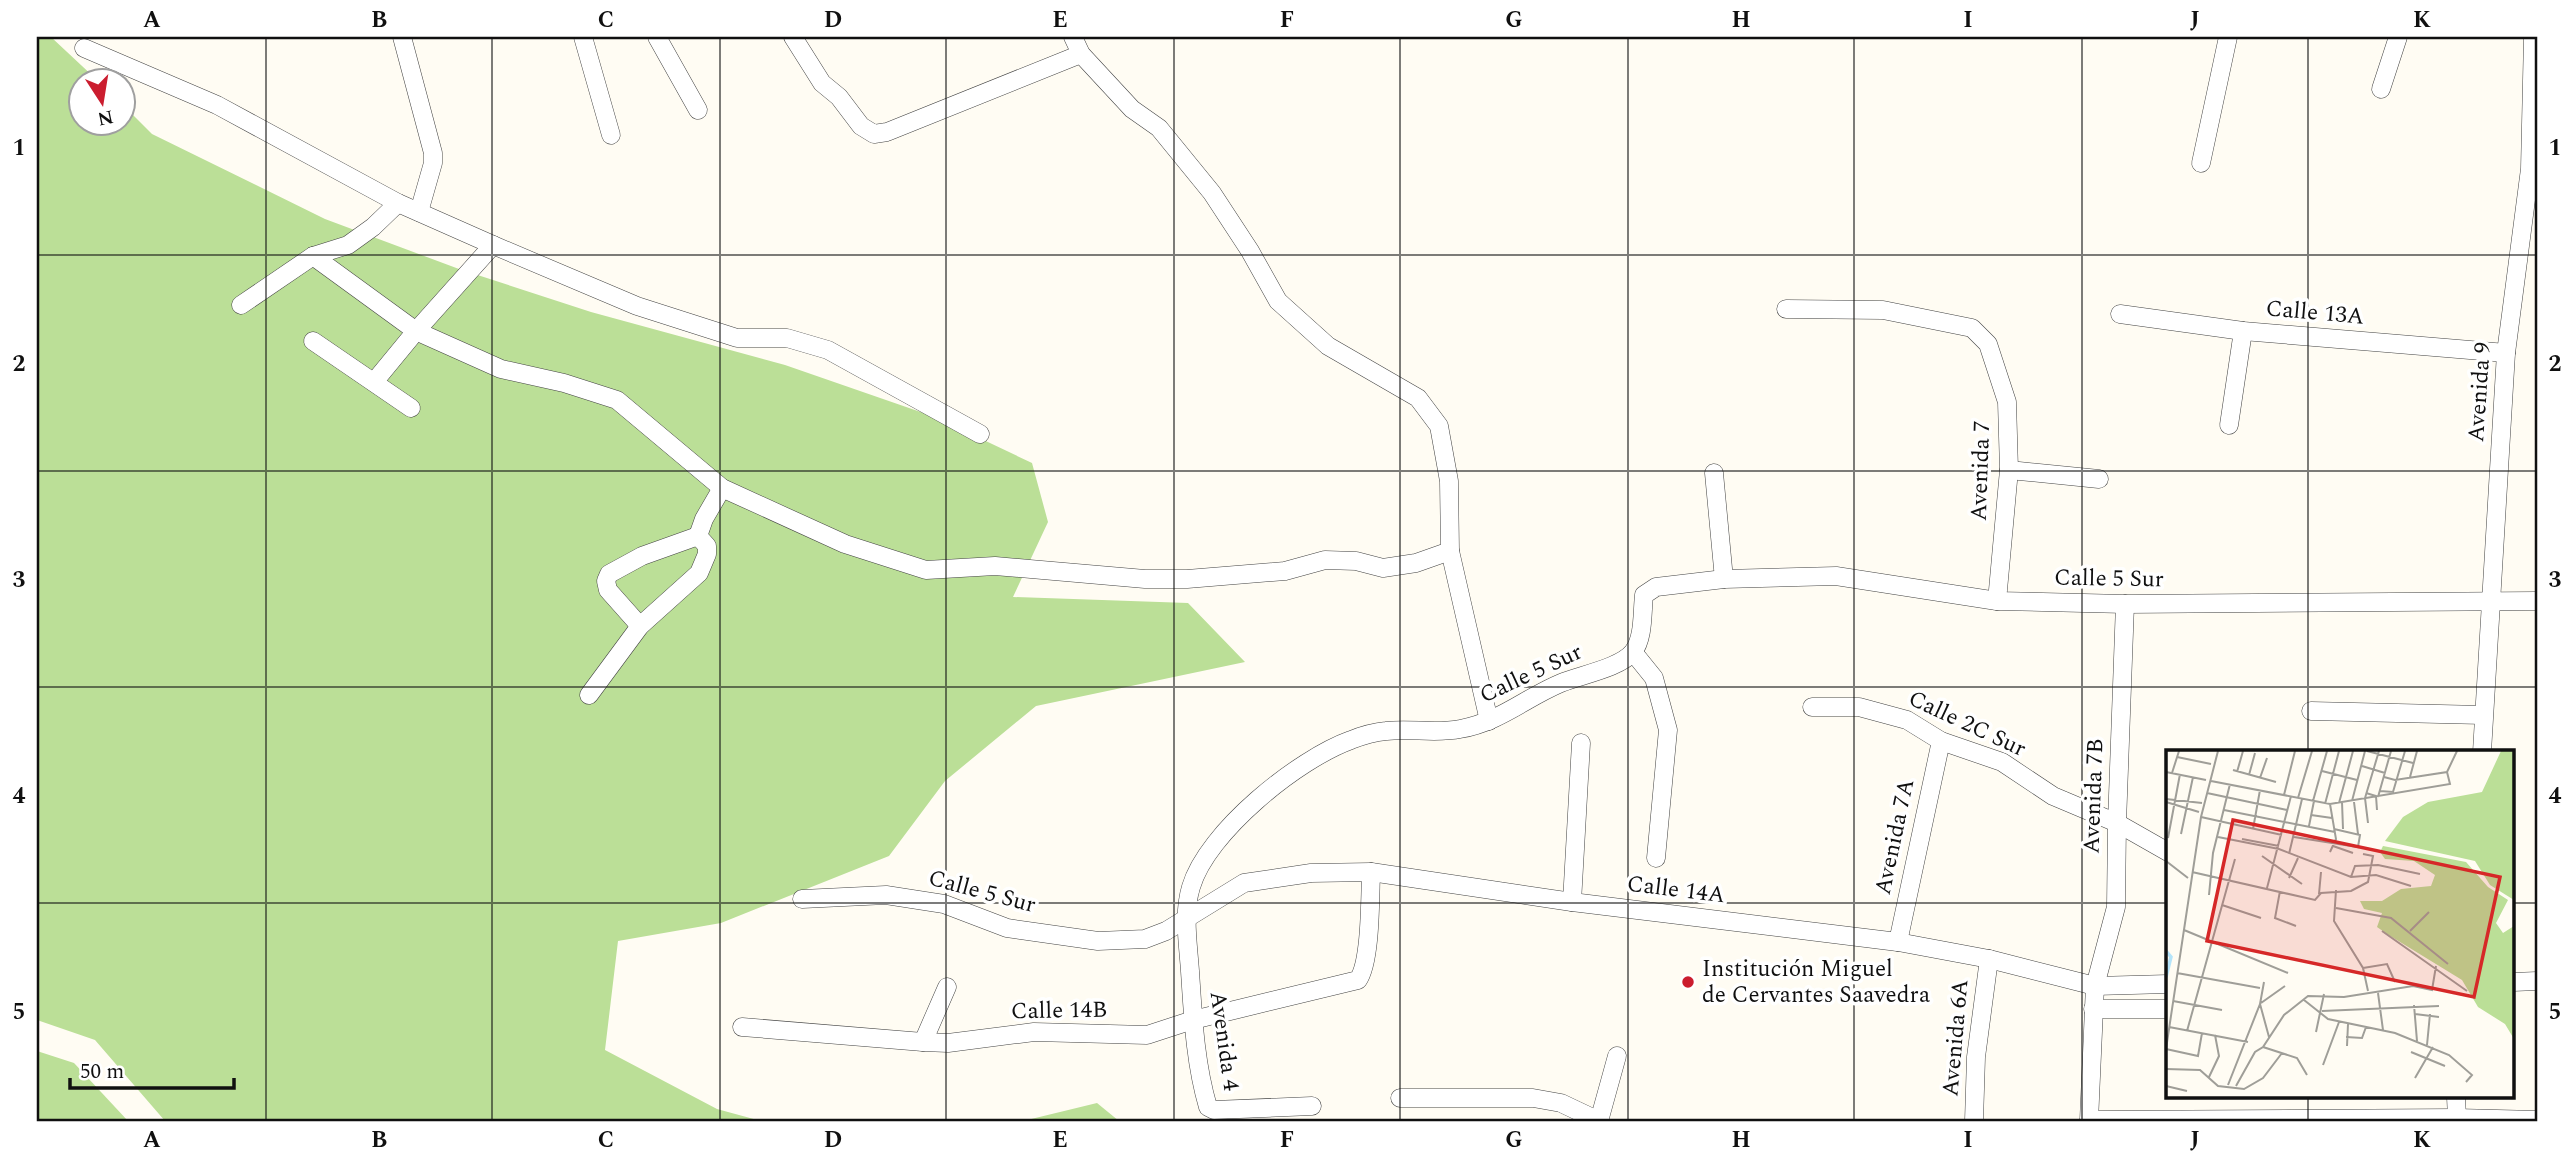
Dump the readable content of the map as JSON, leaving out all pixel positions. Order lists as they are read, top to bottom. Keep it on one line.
{"streets":{"street":["Calle 13A","Avenida 9","Avenida 7","Calle 5 Sur","Calle 2C Sur","Avenida 7B","Avenida 7A","Calle 14A","Calle 14B","Avenida 6A","Avenida 4"]},"crossings":[["Calle 13A","Avenida 9"],["Avenida 9","Calle 5 Sur"],["Avenida 7","Calle 5 Sur"],["Calle 5 Sur","Avenida 7B"],["Calle 5 Sur","Calle 14A"],["Calle 5 Sur","Avenida 4"],["Calle 2C Sur","Avenida 7B"],["Calle 2C Sur","Avenida 7A"],["Avenida 7B","Calle 14A"],["Avenida 7A","Calle 14A"],["Calle 14A","Calle 14B"],["Calle 14A","Avenida 6A"],["Calle 14A","Avenida 4"],["Calle 14B","Avenida 4"]],"places":["Institución Miguel de Cervantes Saavedra"],"scale_bar":"50 m","north":"bottom","grid":{"columns":["A","B","C","D","E","F","G","H","I","J","K"],"rows":["1","2","3","4","5"]}}
